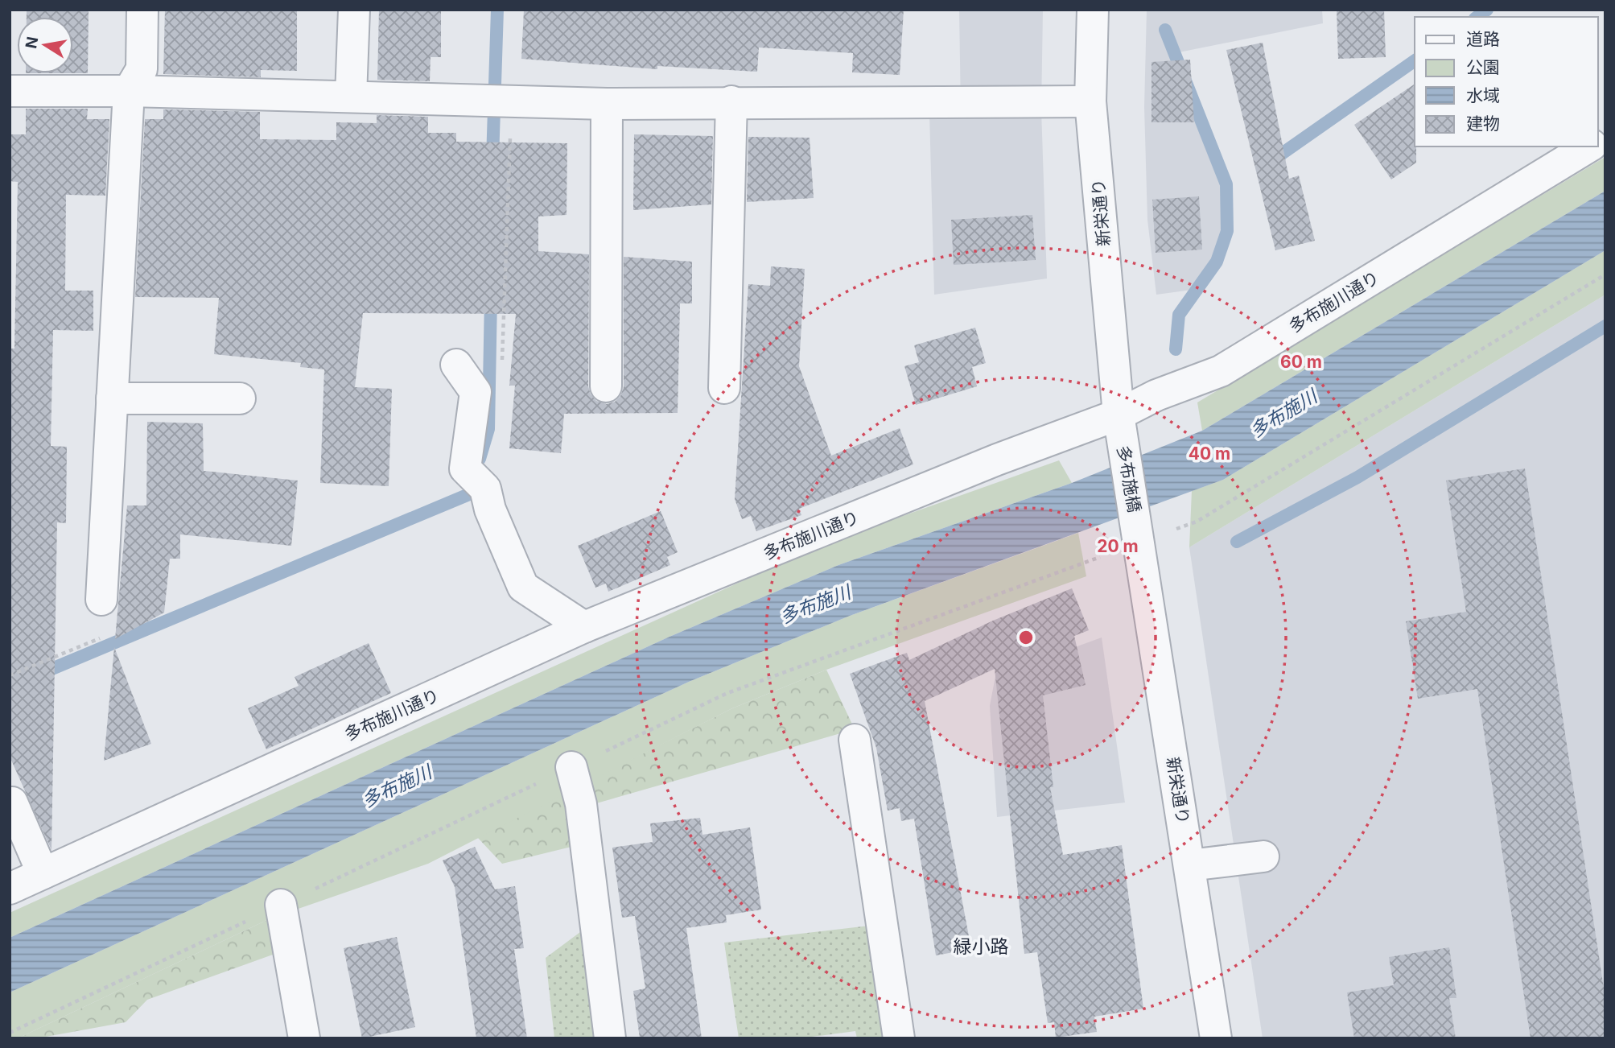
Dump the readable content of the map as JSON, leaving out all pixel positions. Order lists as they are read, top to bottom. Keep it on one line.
{"streets":{"street":["新栄通り","多布施川通り","多布施橋"]},"crossings":[["新栄通り","多布施川通り"],["新栄通り","多布施橋"],["多布施川通り","多布施橋"]],"districts":["緑小路"],"water":["多布施川"],"legend":["道路","公園","水域","建物"],"north":"left","rings":["60 m","40 m","20 m"]}
